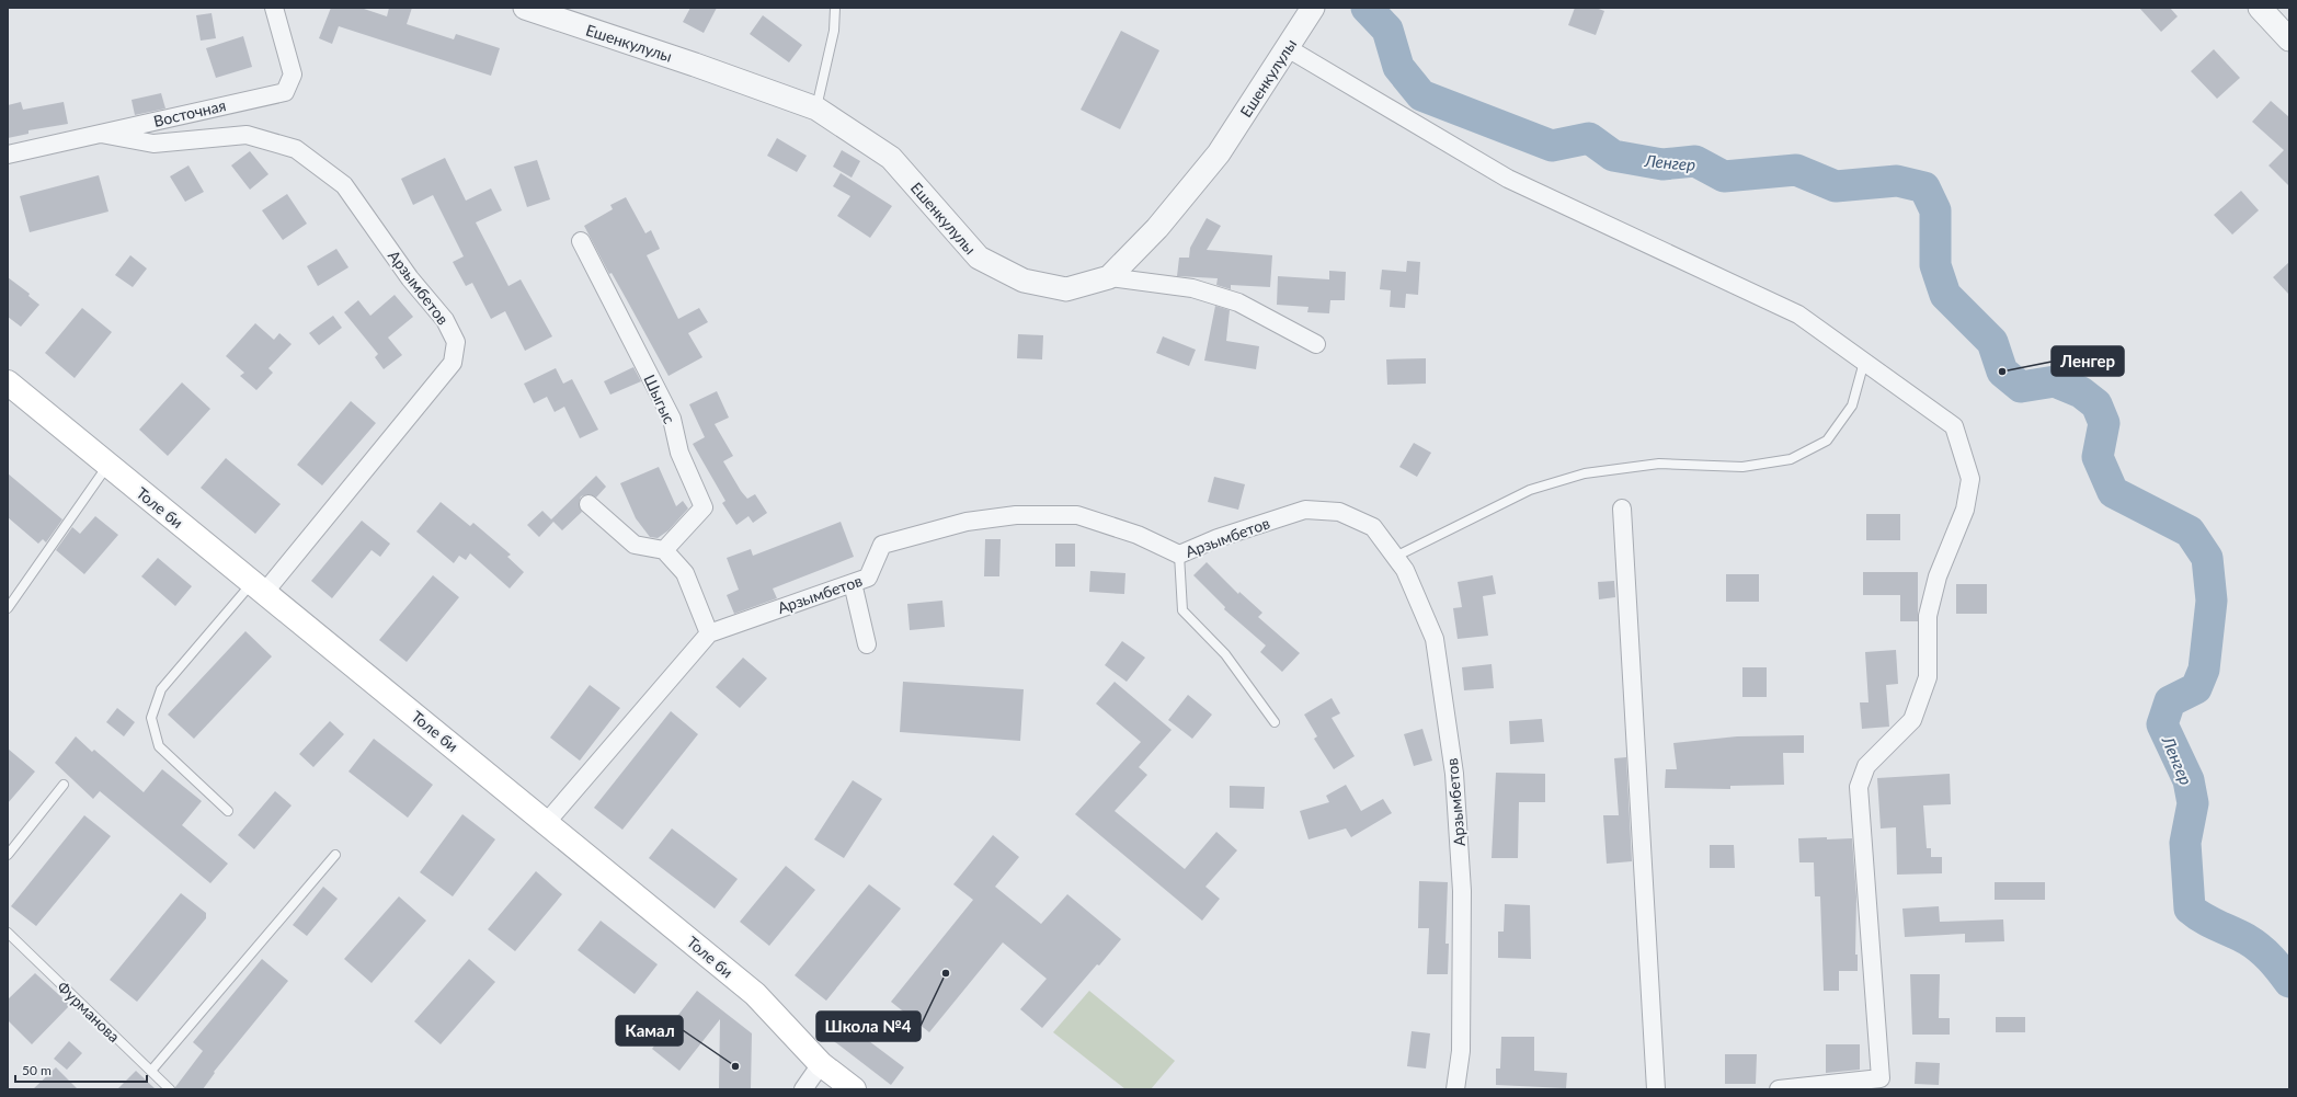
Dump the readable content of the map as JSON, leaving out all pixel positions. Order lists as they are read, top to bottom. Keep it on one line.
{"streets":{"main road":["Толе би"],"street":["Ешенкулулы","Восточная","Арзымбетов","Шыгыс"],"lane":["Фурманова"]},"crossings":[["Восточная","Арзымбетов"],["Арзымбетов","Толе би"]],"water":["Ленгер"],"places":["Ленгер","Школа №4","Камал"],"scale_bar":"50 m"}
